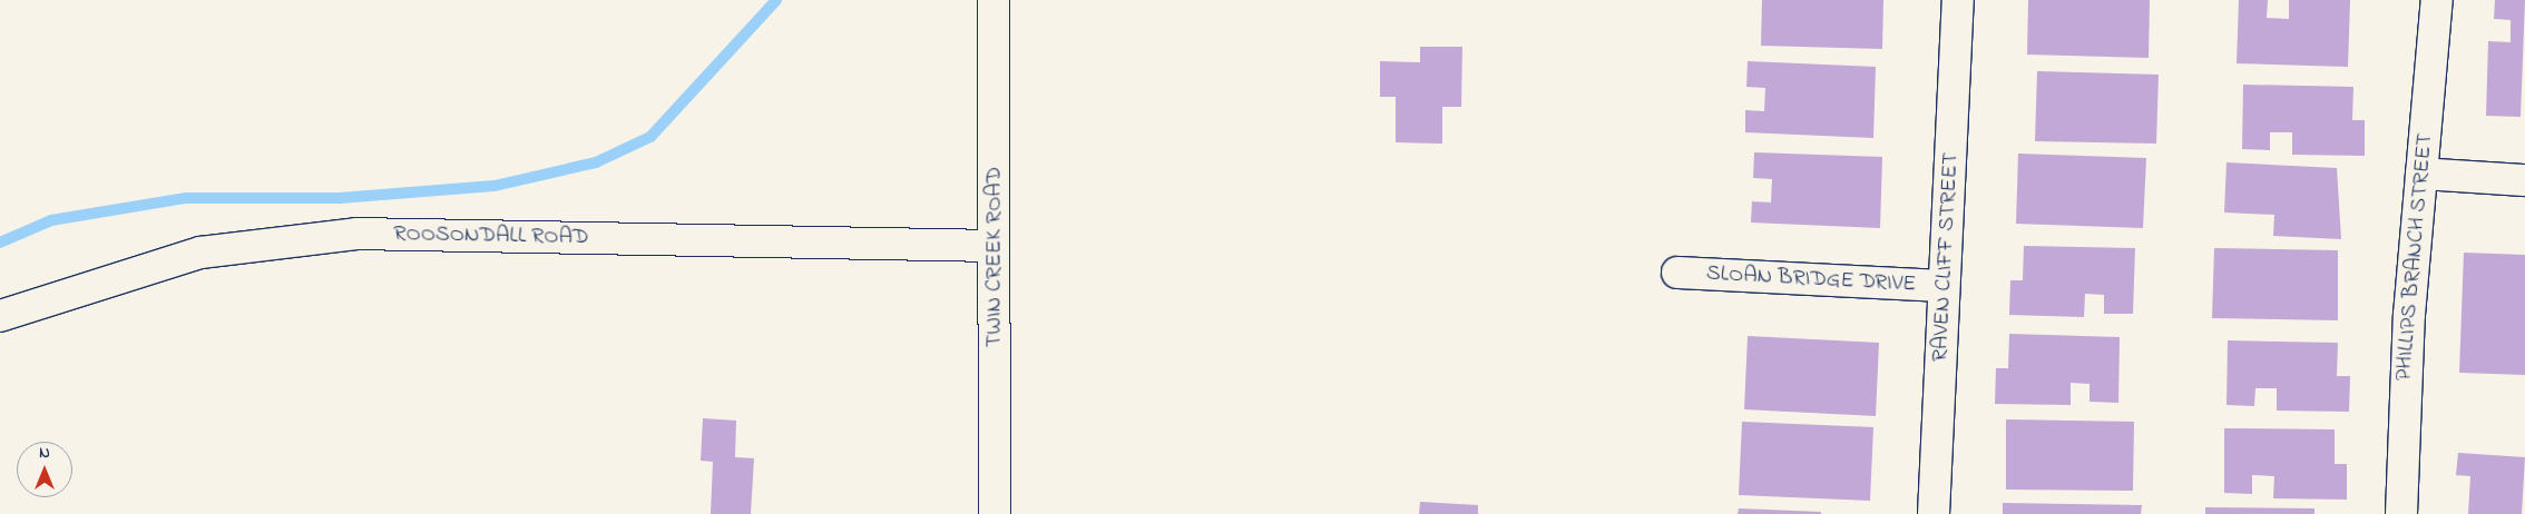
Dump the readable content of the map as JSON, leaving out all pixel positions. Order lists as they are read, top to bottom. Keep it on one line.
{"streets":{"street":["ROOSONDALL ROAD","TWIN CREEK ROAD","RAVEN CLIFF STREET","PHILLIPS BRANCH STREET","SLOAN BRIDGE DRIVE"]},"crossings":[["ROOSONDALL ROAD","TWIN CREEK ROAD"],["RAVEN CLIFF STREET","SLOAN BRIDGE DRIVE"]],"north":"top"}
